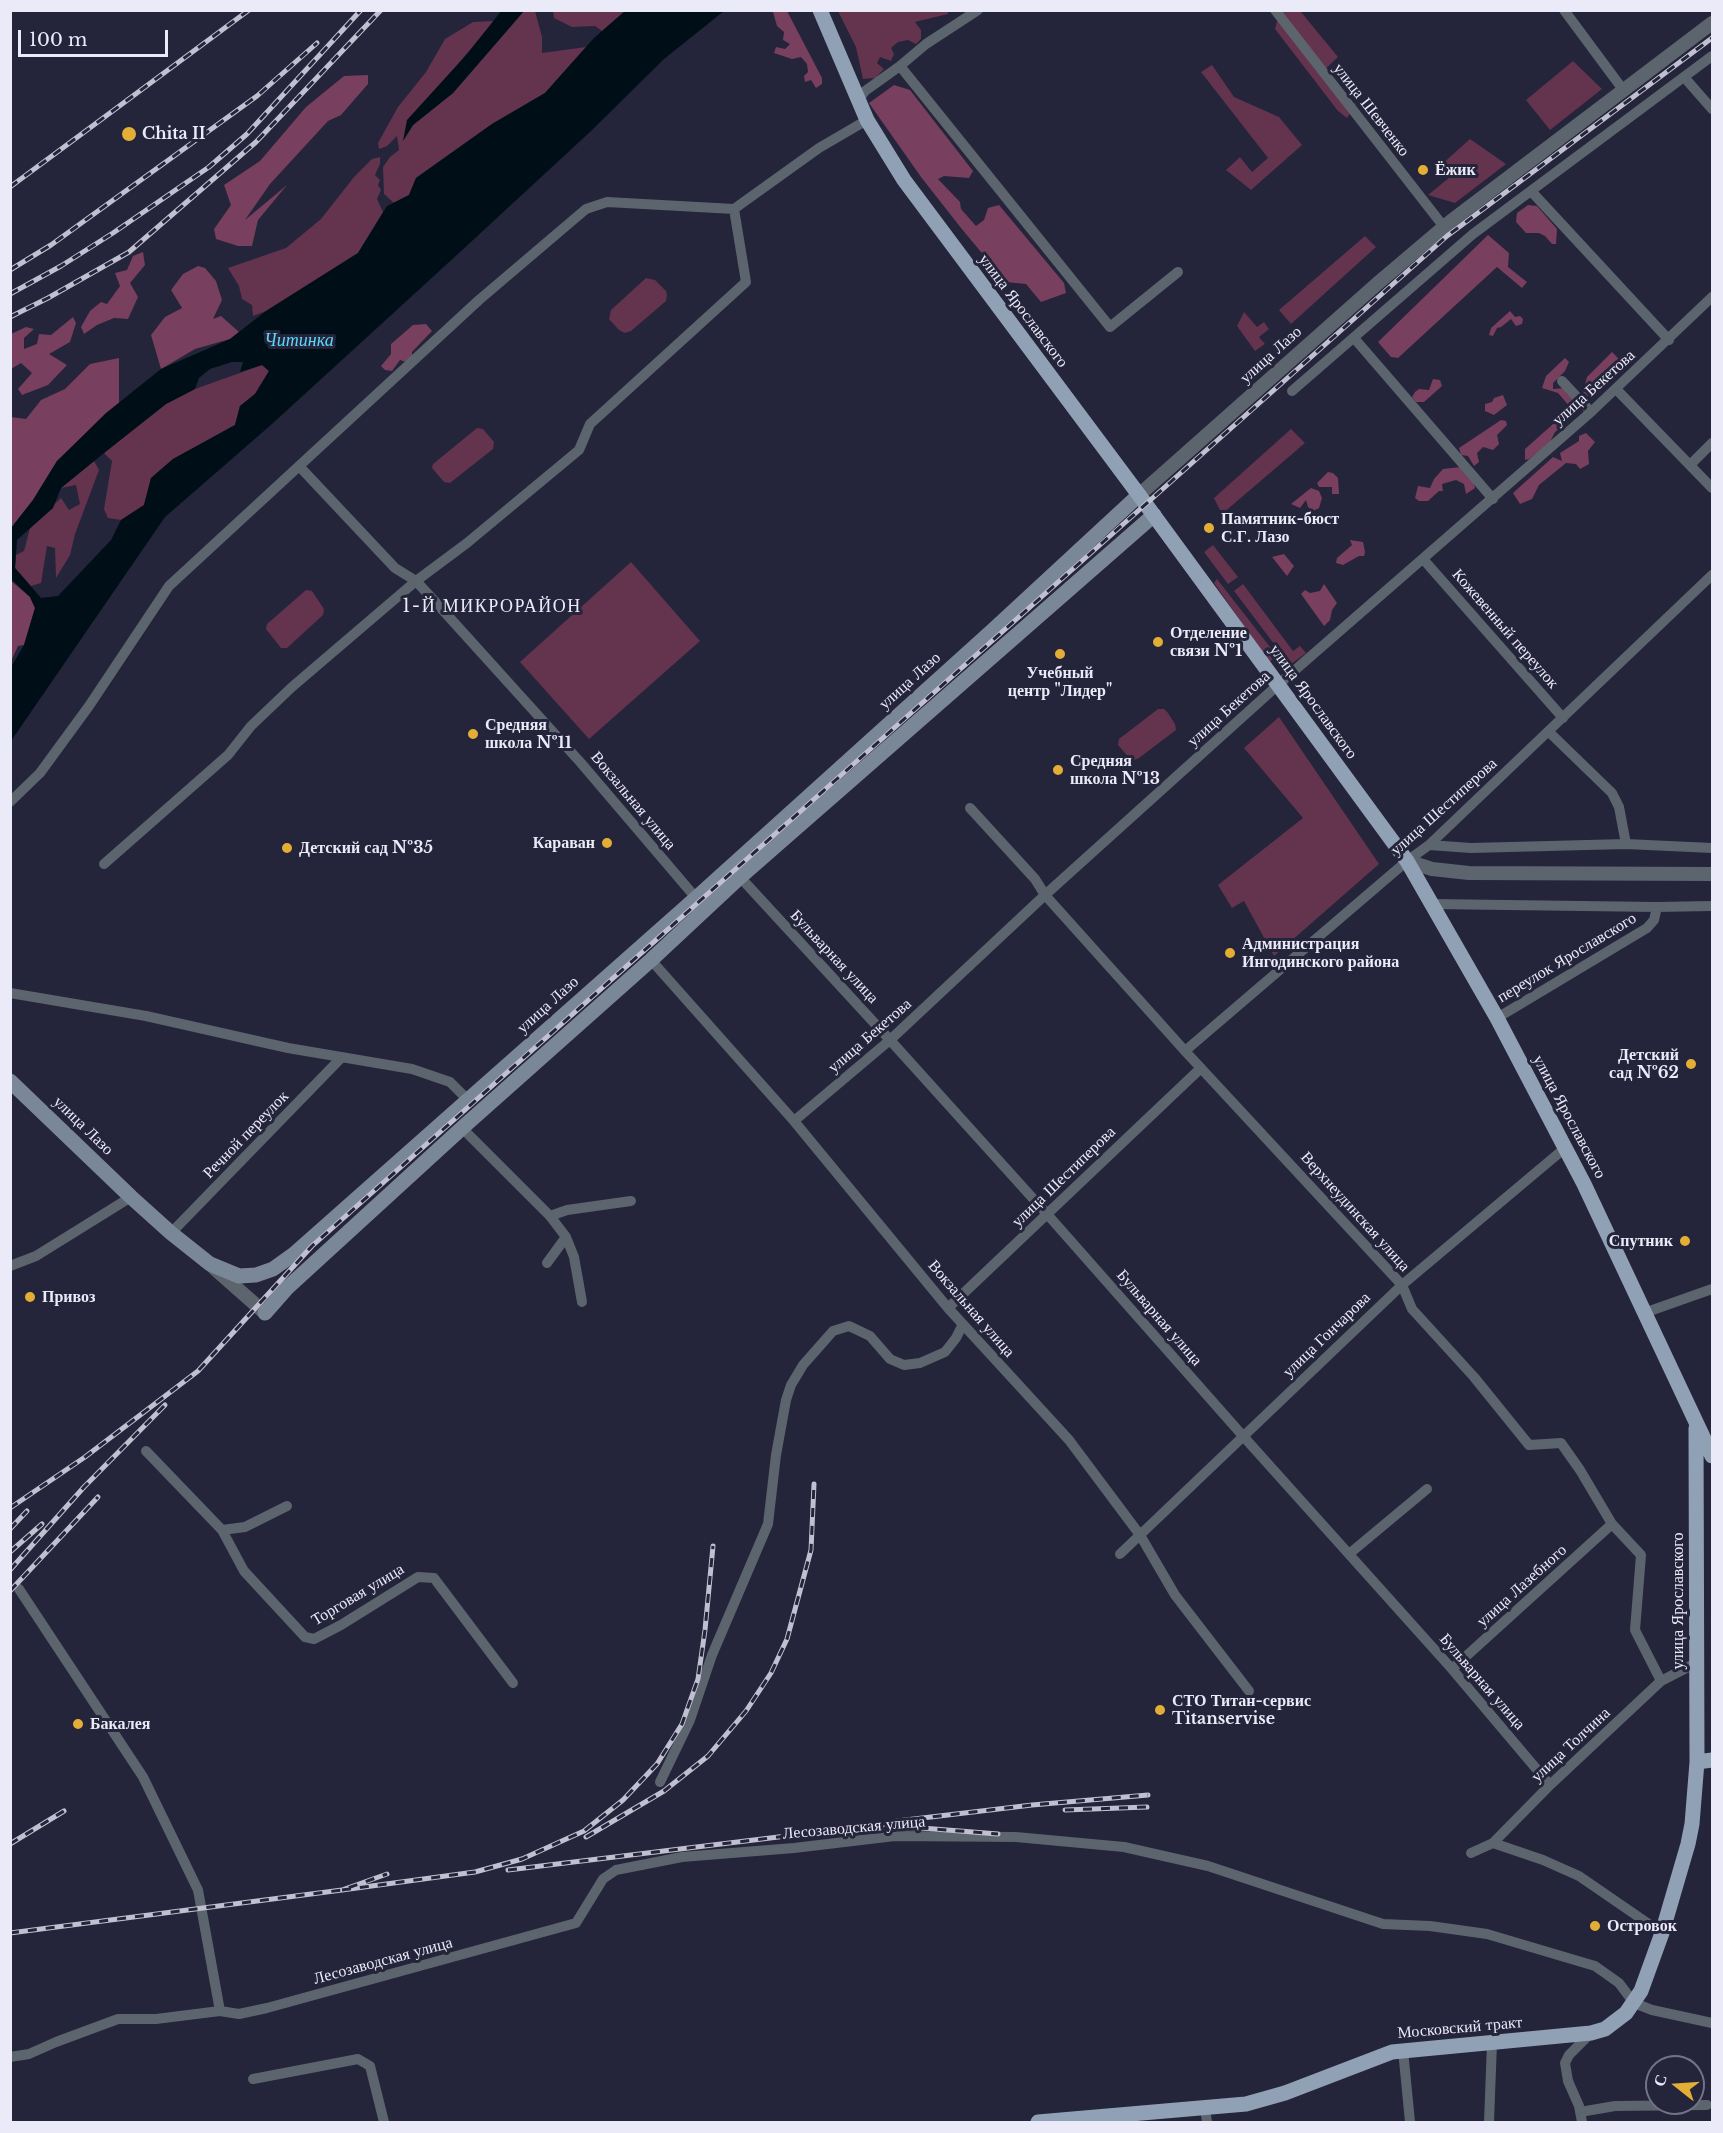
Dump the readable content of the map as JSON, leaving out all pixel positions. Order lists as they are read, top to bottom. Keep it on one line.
{"streets":{"main road":["улица Ярославского","улица Лазо","Московский тракт"],"street":["улица Шевченко","улица Бекетова","Кожевенный переулок","Вокзальная улица","улица Шестиперова","Бульварная улица","переулок Ярославского","Речной переулок","Верхнеудинская улица","улица Гончарова","улица Лазебного","Торговая улица","улица Толчина","Лесозаводская улица"]},"crossings":[["улица Шевченко","улица Лазо"],["улица Ярославского","улица Лазо"],["улица Ярославского","улица Бекетова"],["улица Ярославского","улица Шестиперова"],["улица Ярославского","переулок Ярославского"],["улица Ярославского","улица Гончарова"],["улица Ярославского","улица Толчина"],["улица Ярославского","Московский тракт"],["улица Лазо","Вокзальная улица"],["улица Лазо","Бульварная улица"],["улица Лазо","Речной переулок"],["улица Бекетова","Кожевенный переулок"],["улица Бекетова","Вокзальная улица"],["улица Бекетова","Бульварная улица"],["улица Бекетова","Верхнеудинская улица"],["Кожевенный переулок","улица Шестиперова"],["Вокзальная улица","улица Шестиперова"],["Вокзальная улица","улица Гончарова"],["улица Шестиперова","Бульварная улица"],["улица Шестиперова","Верхнеудинская улица"],["Бульварная улица","улица Гончарова"],["Бульварная улица","улица Лазебного"],["Бульварная улица","улица Толчина"],["Верхнеудинская улица","улица Гончарова"],["Верхнеудинская улица","улица Лазебного"],["Верхнеудинская улица","улица Толчина"],["Лесозаводская улица","Московский тракт"]],"districts":["1-Й МИКРОРАЙОН"],"water":["Читинка"],"places":["Chita II","Ёжик","Памятник-бюст С.Г. Лазо","Отделение связи №1","Учебный центр \"Лидер\"","Средняя школа №11","Средняя школа №13","Караван","Детский сад №35","Администрация Ингодинского района","Детский сад №62","Спутник","Привоз","СТО Титан-сервис Titanservise","Бакалея","Островок"],"scale_bar":"100 m","north":"left"}
